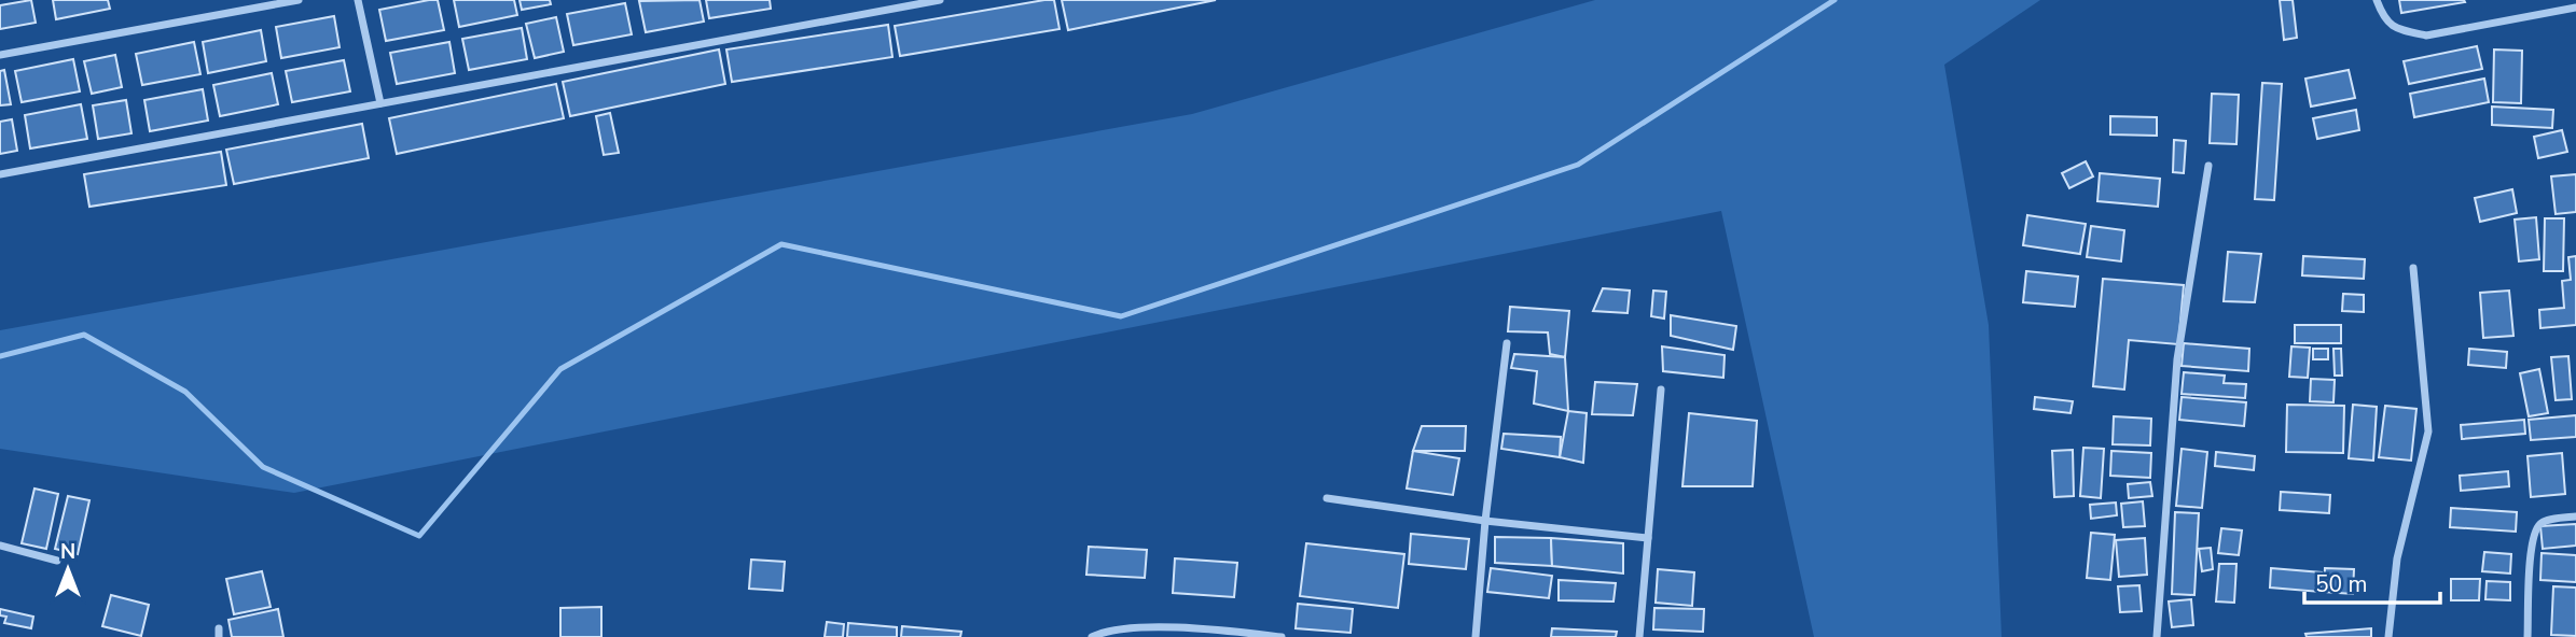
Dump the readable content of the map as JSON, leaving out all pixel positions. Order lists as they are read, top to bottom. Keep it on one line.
{"scale_bar":"50 m","north":"top"}
